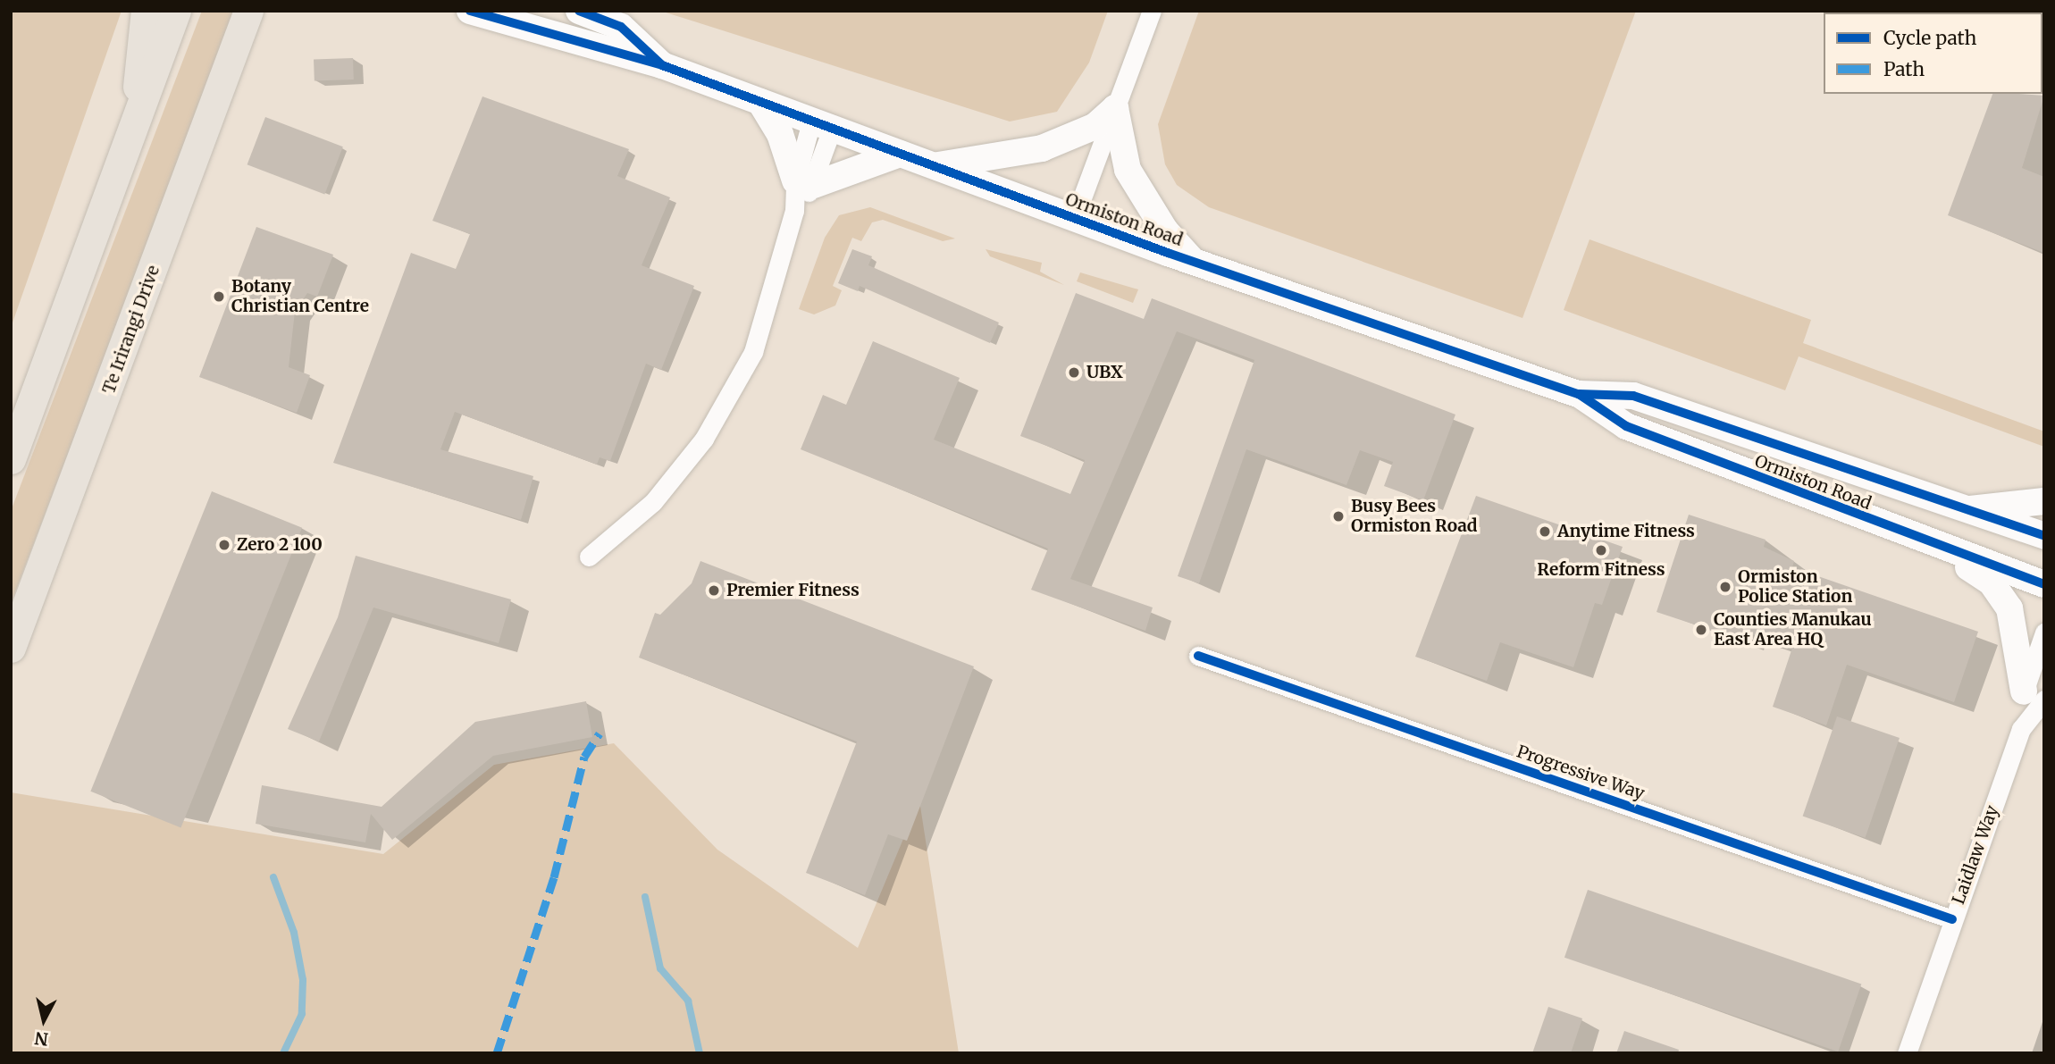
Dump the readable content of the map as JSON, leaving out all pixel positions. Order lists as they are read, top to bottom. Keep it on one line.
{"streets":{"main road":["Ormiston Road","Te Irirangi Drive"],"street":["Progressive Way","Laidlaw Way"]},"crossings":[["Progressive Way","Laidlaw Way"]],"places":["Botany Christian Centre","UBX","Busy Bees Ormiston Road","Anytime Fitness","Zero 2 100","Reform Fitness","Ormiston Police Station","Premier Fitness","Counties Manukau East Area HQ"],"legend":["Cycle path","Path"],"north":"bottom"}
